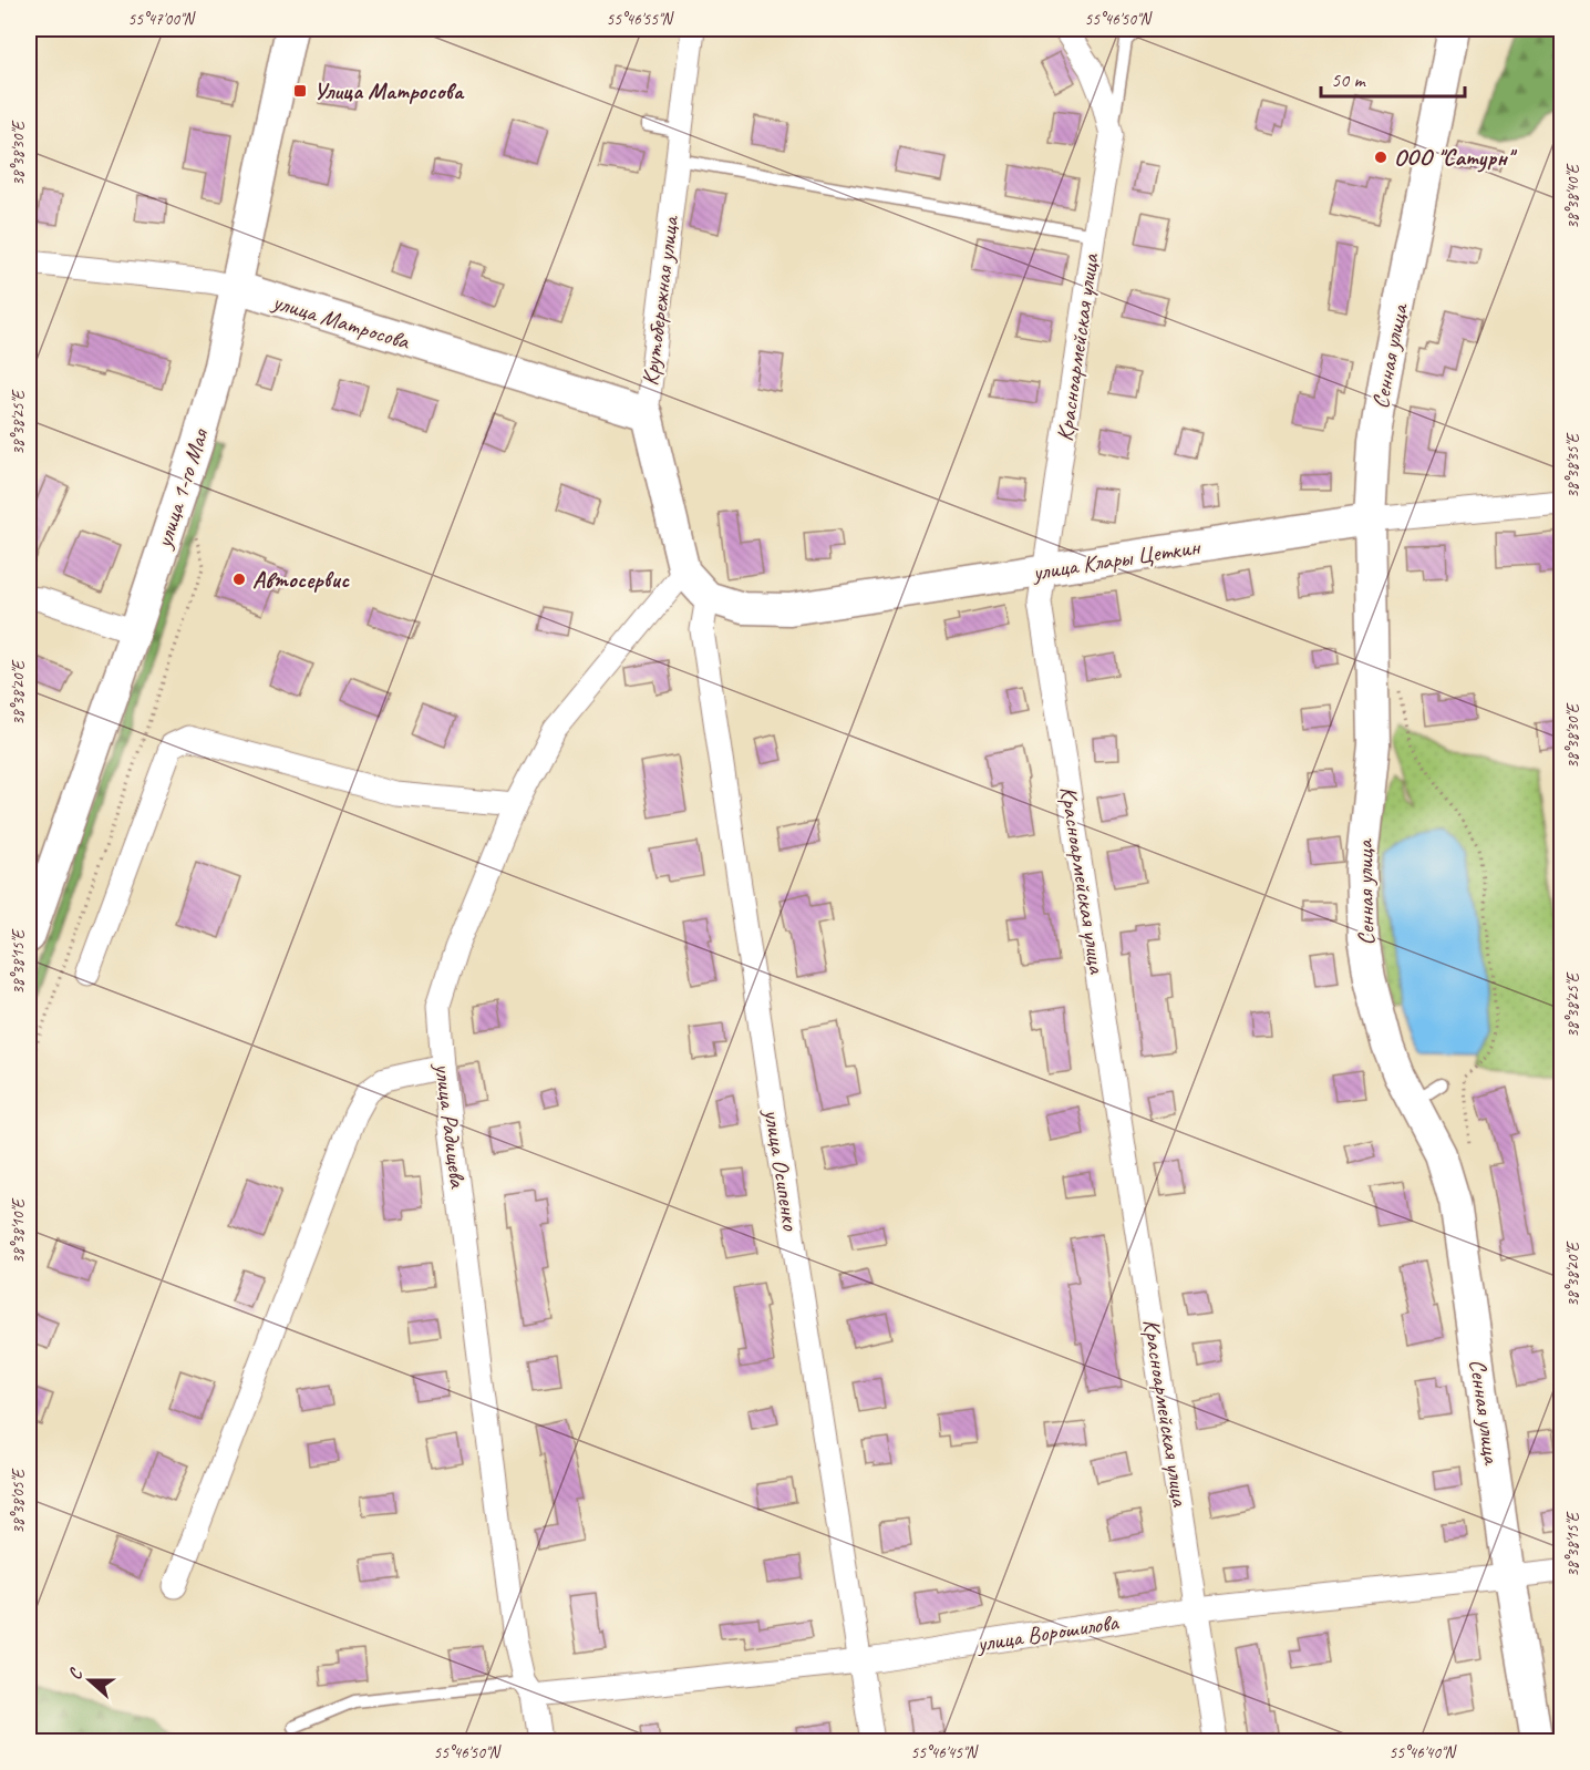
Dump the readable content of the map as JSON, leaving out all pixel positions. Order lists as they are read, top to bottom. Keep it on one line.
{"streets":{"street":["Крутобережная улица","улица Матросова","Красноармейская улица","Сенная улица","улица 1-го Мая","улица Клары Цеткин","улица Радищева","улица Осипенко","улица Ворошилова"]},"crossings":[["Крутобережная улица","улица Матросова"],["Крутобережная улица","улица Радищева"],["улица Матросова","улица 1-го Мая"],["Красноармейская улица","улица Клары Цеткин"],["Красноармейская улица","улица Ворошилова"],["Сенная улица","улица Клары Цеткин"],["Сенная улица","улица Ворошилова"],["улица Клары Цеткин","улица Осипенко"],["улица Радищева","улица Ворошилова"],["улица Осипенко","улица Ворошилова"]],"places":{"transit":["Улица Матросова"],"other":["ООО \"Сатурн\"","Автосервис"]},"scale_bar":"50 m","north":"left","coordinates":["55°47'00\"N","55°46'55\"N","55°46'50\"N","38°38'30\"E","38°38'40\"E","38°38'25\"E","38°38'35\"E","38°38'20\"E","38°38'15\"E","38°38'10\"E","38°38'05\"E","55°46'45\"N","55°46'40\"N"]}
